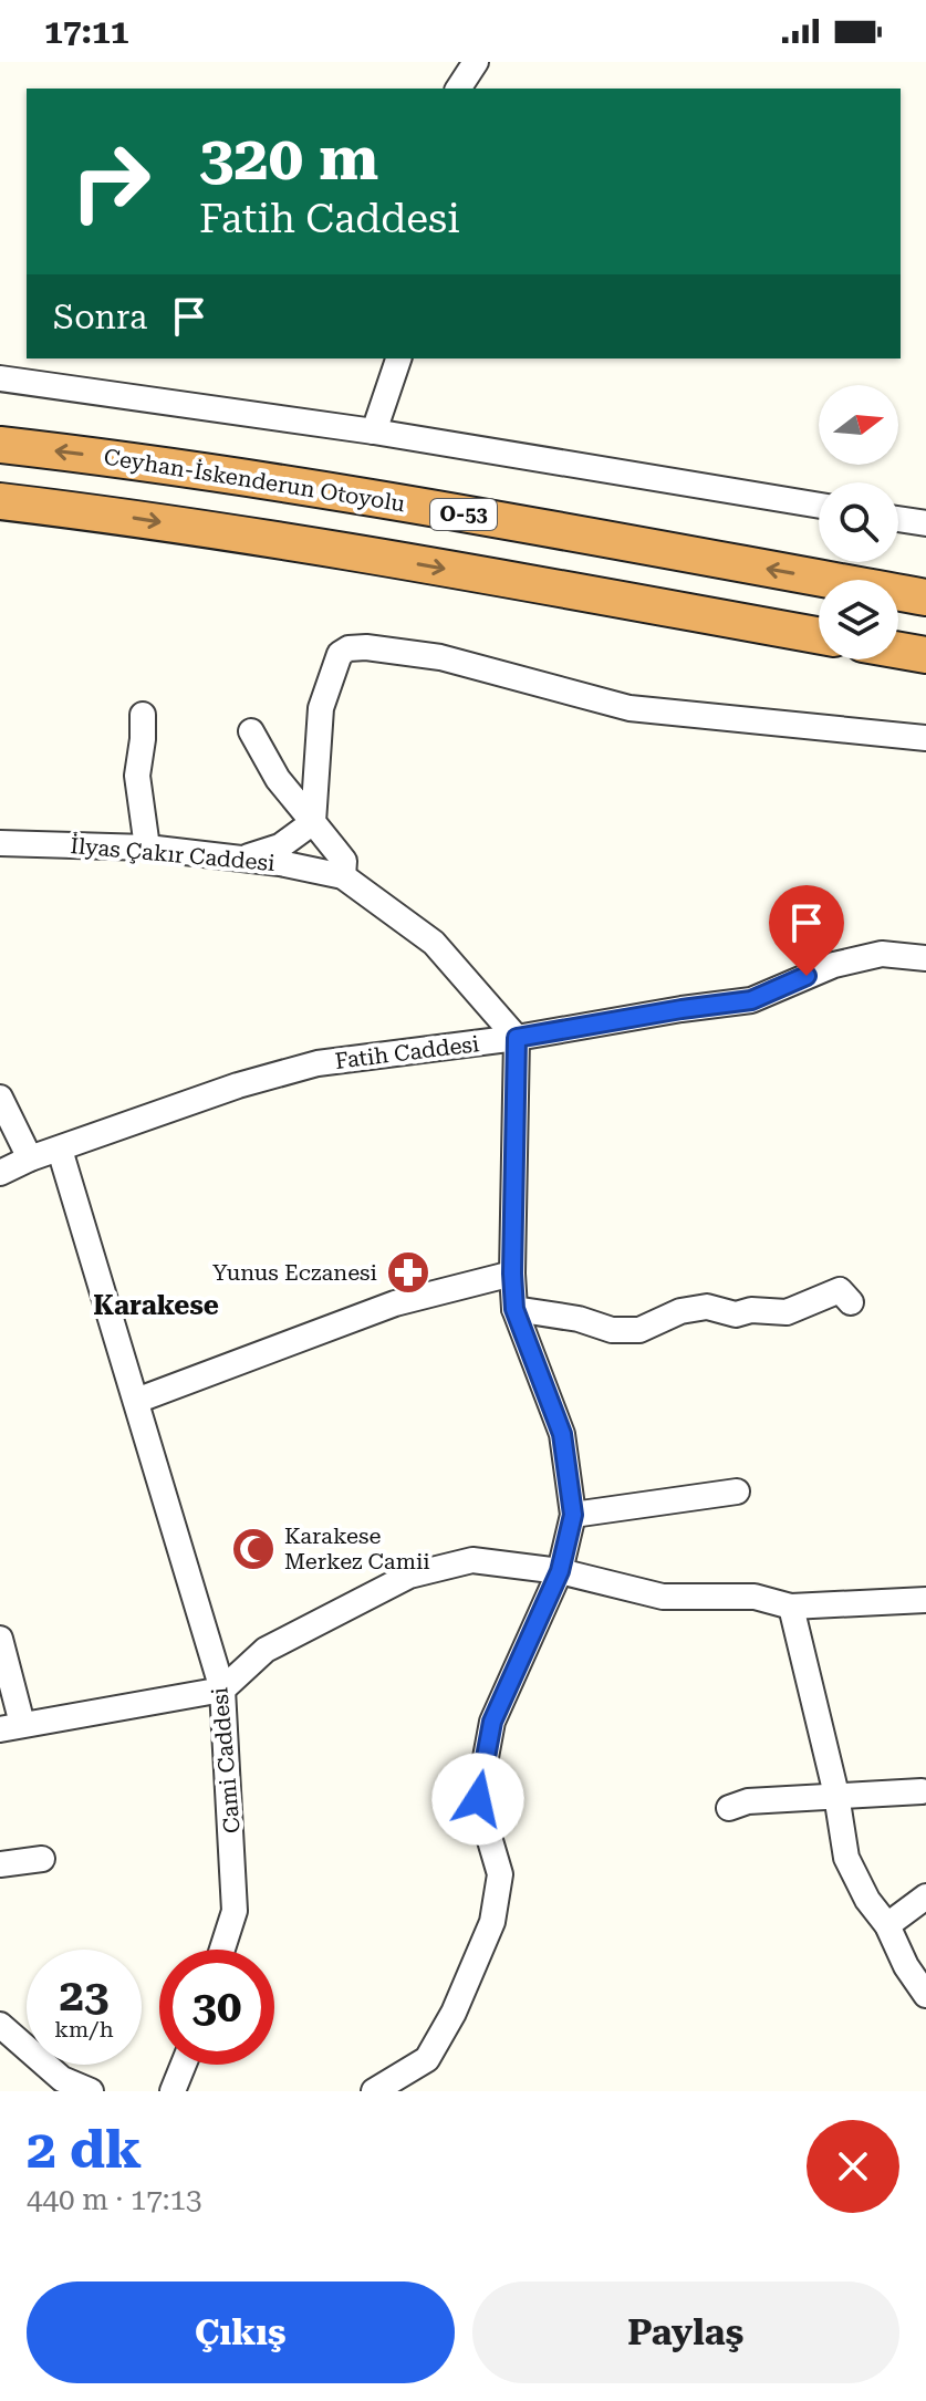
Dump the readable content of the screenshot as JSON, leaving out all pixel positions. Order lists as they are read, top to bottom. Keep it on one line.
{"streets":{"highway":["Ceyhan-İskenderun Otoyolu","O-53"],"street":["İlyas Çakır Caddesi","Fatih Caddesi","Cami Caddesi"]},"crossings":[["Fatih Caddesi","Cami Caddesi"]],"districts":["Karakese"],"places":{"pharmacy":["Yunus Eczanesi"],"mosque":["Karakese Merkez Camii"]},"north":"right","page":{"status":"17:11","turn":["320 m","Fatih Caddesi"],"then":"Sonra","speed":"23 km/h","limit":"30","heading":["2 dk","440 m · 17:13"],"buttons":["Çıkış","Paylaş"]}}
